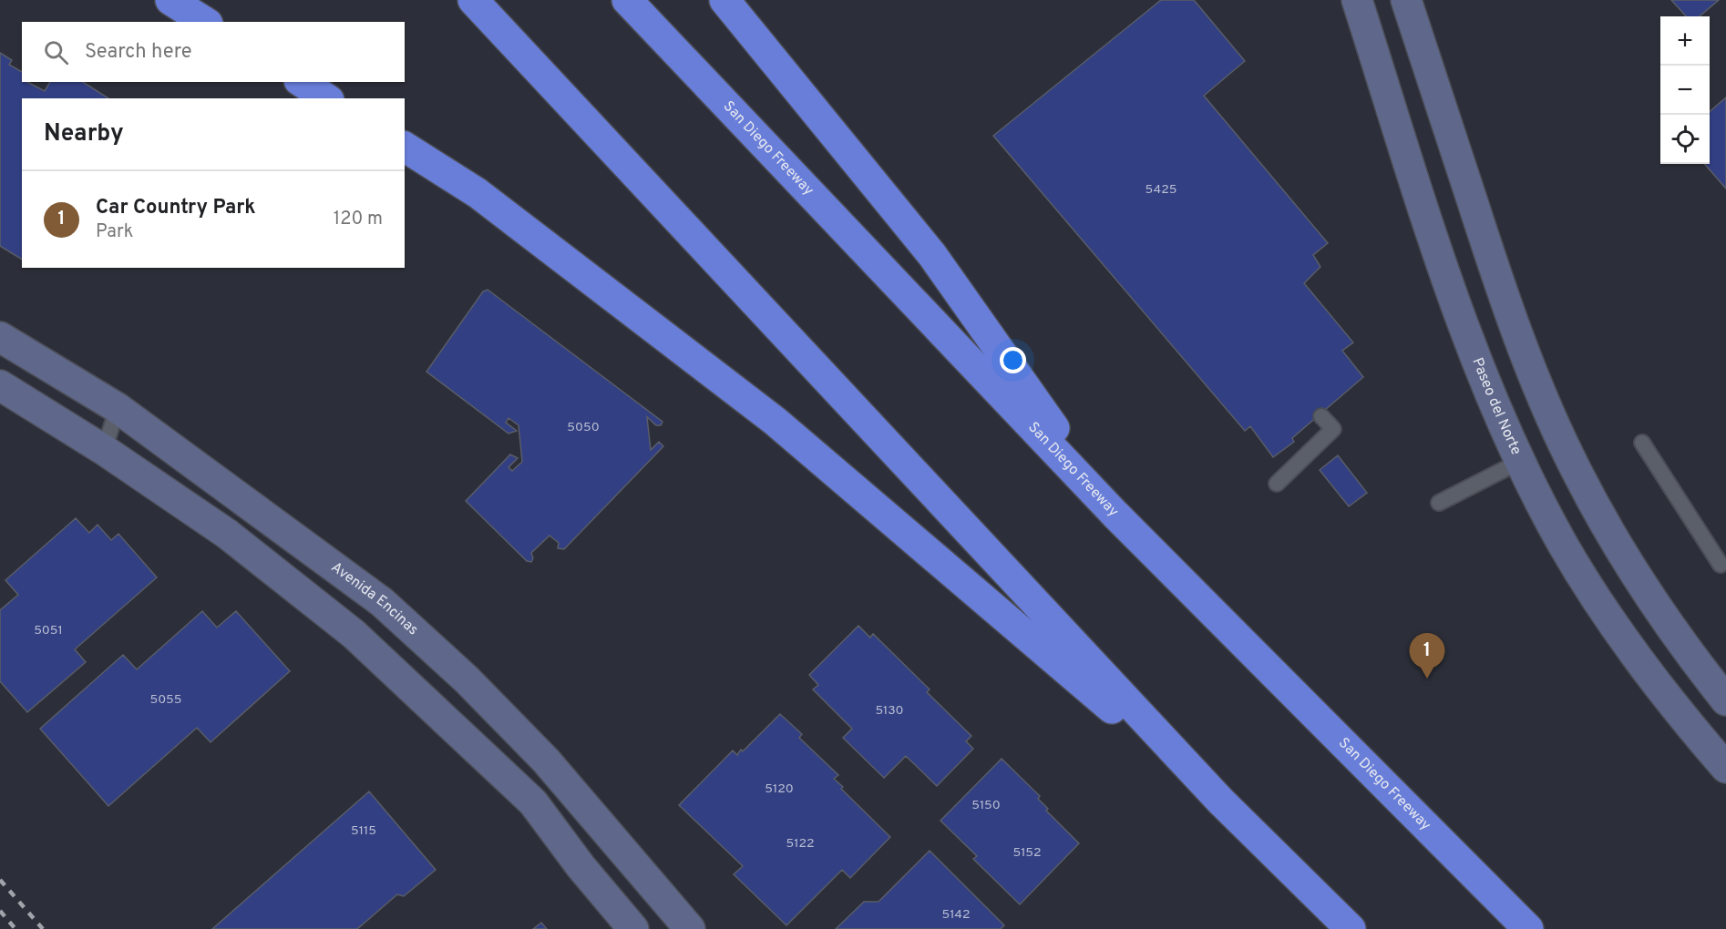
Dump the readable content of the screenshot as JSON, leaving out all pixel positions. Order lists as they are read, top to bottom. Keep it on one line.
{"streets":{"highway":["San Diego Freeway"],"street":["Paseo del Norte","Avenida Encinas"]},"house_numbers":["5425","5050","5051","5055","5130","5120","5150","5115","5122","5152","5142"],"page":{"map_buttons":["+","−"],"search":"Search here","heading":"Nearby","list":[{"mark":"1","name":"Car Country Park","note":"Park","value":"120 m"}],"pins":"1"}}
